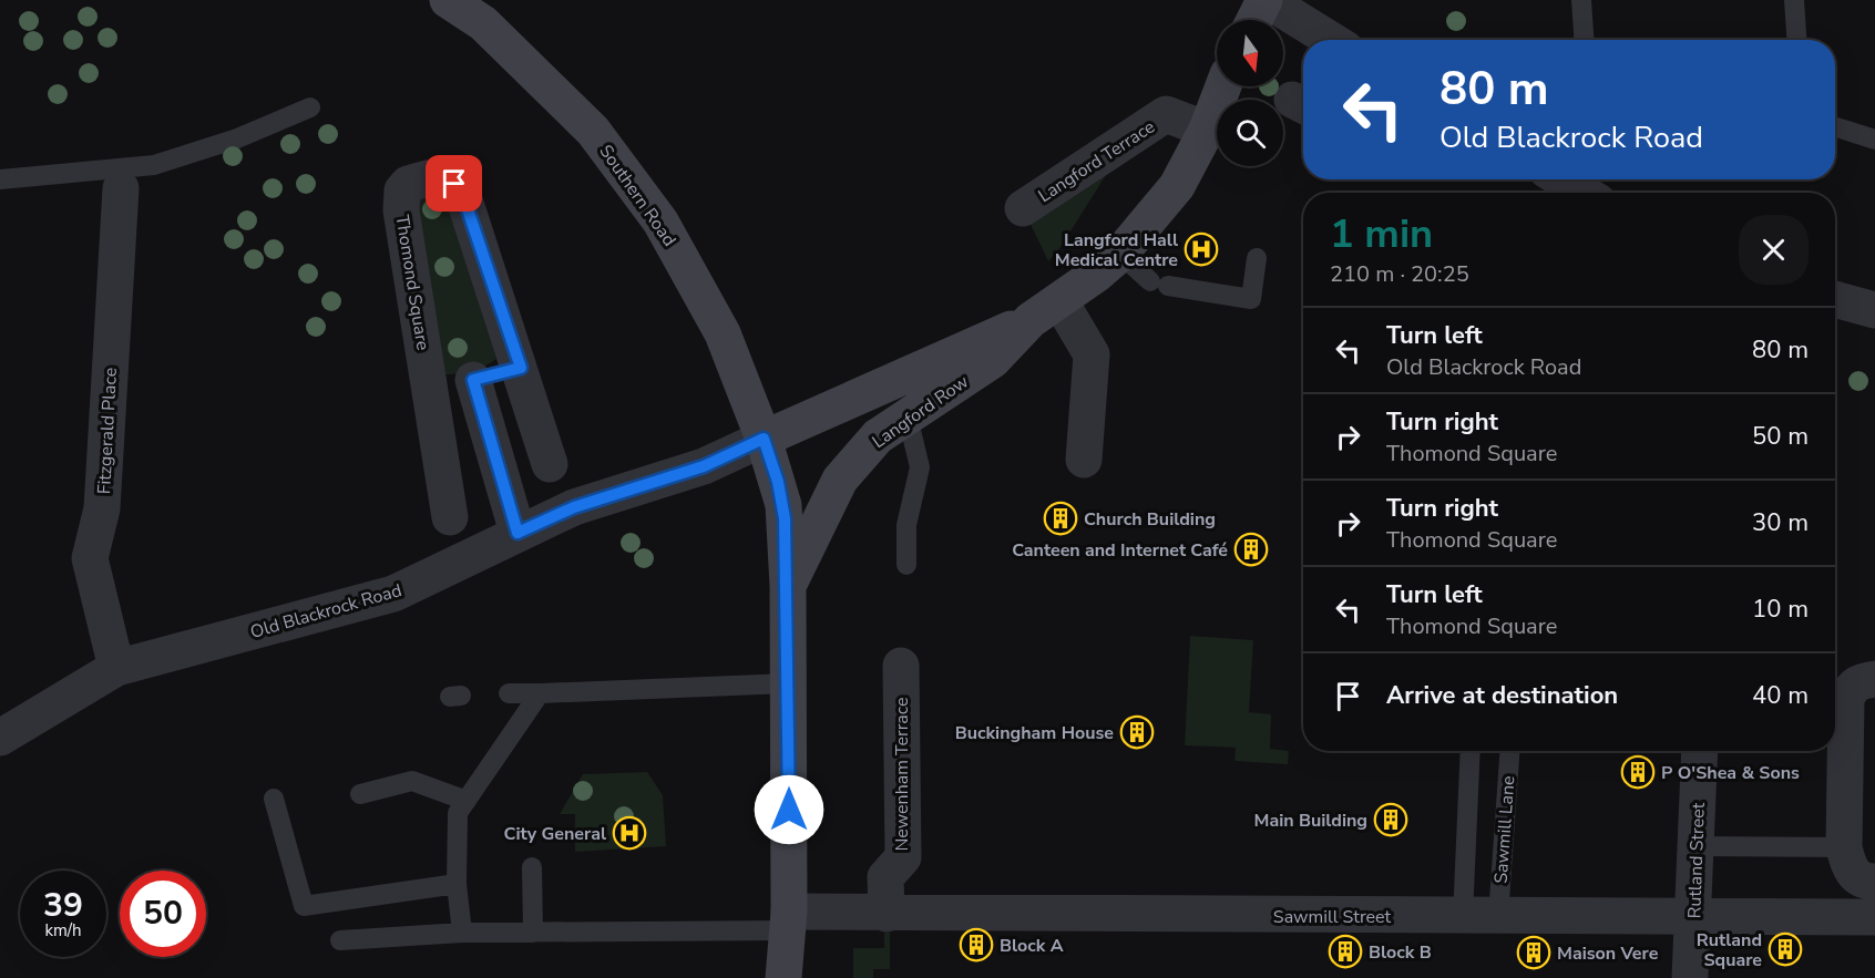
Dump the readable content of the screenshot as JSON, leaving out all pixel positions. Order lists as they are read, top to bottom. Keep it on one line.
{"streets":{"main road":["Southern Road","Langford Row"],"street":["Langford Terrace","Thomond Square","Fitzgerald Place","Old Blackrock Road","Newenham Terrace","Rutland Street","Sawmill Street"],"lane":["Sawmill Lane"]},"crossings":[["Langford Terrace","Langford Row"],["Southern Road","Langford Row"],["Southern Road","Old Blackrock Road"],["Southern Road","Sawmill Street"],["Langford Row","Old Blackrock Road"],["Fitzgerald Place","Old Blackrock Road"],["Newenham Terrace","Sawmill Street"],["Sawmill Lane","Sawmill Street"],["Rutland Street","Sawmill Street"]],"places":{"hospital":["Langford Hall Medical Centre","City General"],"building":["Church Building","Canteen and Internet Café","Buckingham House","P O'Shea & Sons","Main Building","Block A","Rutland Square","Block B","Maison Vere"]},"north":"bottom","page":{"turn":["80 m","Old Blackrock Road"],"heading":["1 min","210 m · 20:25"],"list":[{"name":"Turn left","note":"Old Blackrock Road","value":"80 m"},{"name":"Turn right","note":"Thomond Square","value":"50 m"},{"name":"Turn right","note":"Thomond Square","value":"30 m"},{"name":"Turn left","note":"Thomond Square","value":"10 m"},{"name":"Arrive at destination","value":"40 m"}],"speed":"39 km/h","limit":"50"}}
